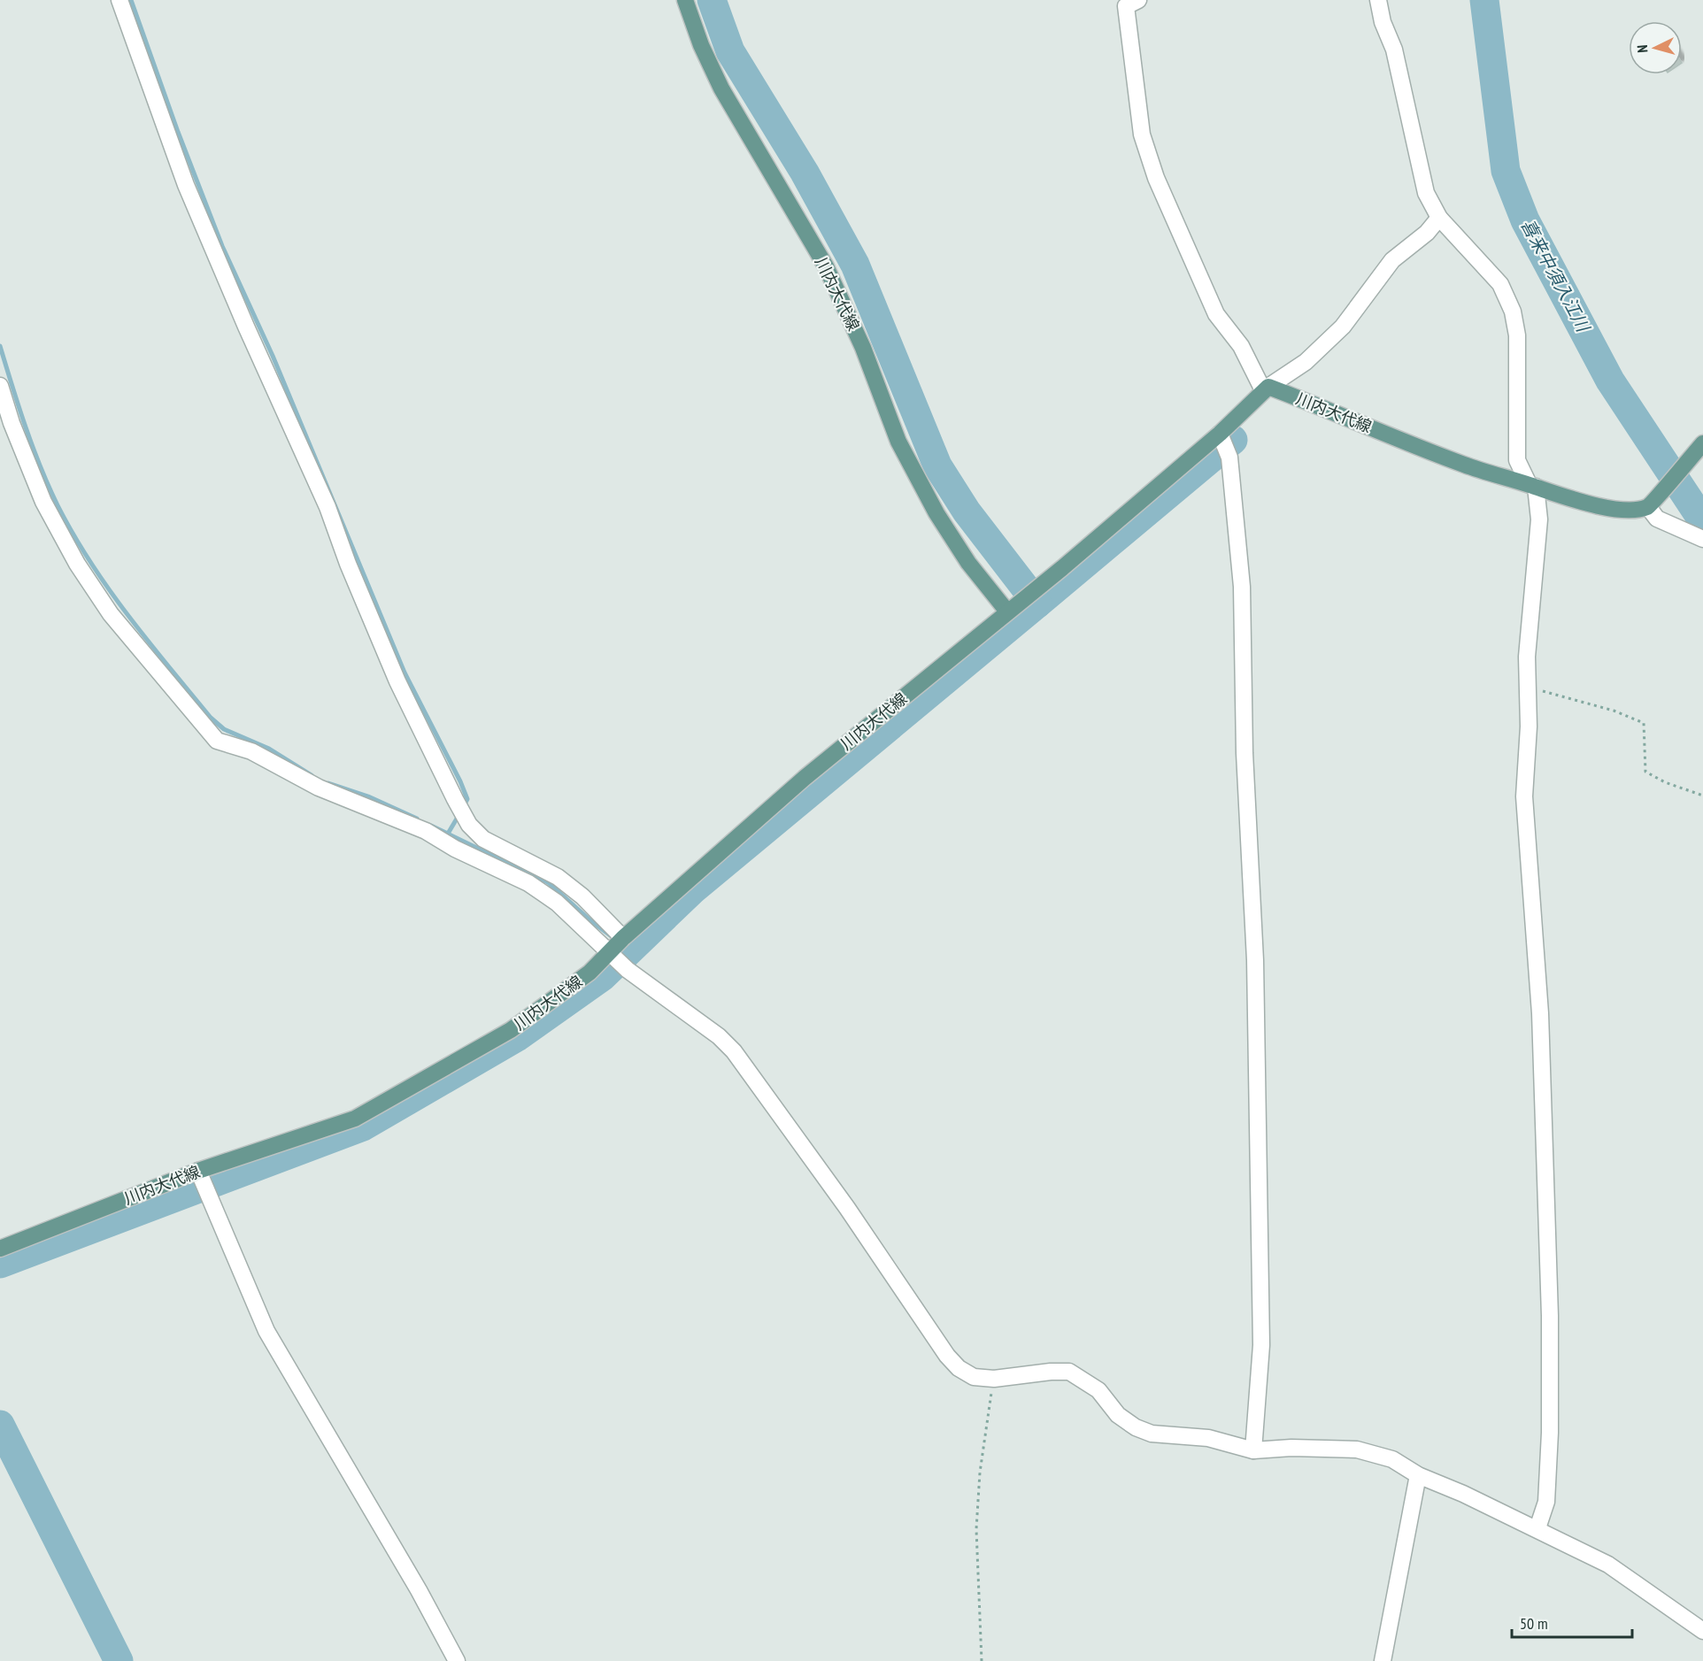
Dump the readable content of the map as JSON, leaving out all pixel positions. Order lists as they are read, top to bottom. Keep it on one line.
{"streets":{"main road":["川内大代線"]},"water":["喜来中須入江川"],"scale_bar":"50 m","north":"left"}
